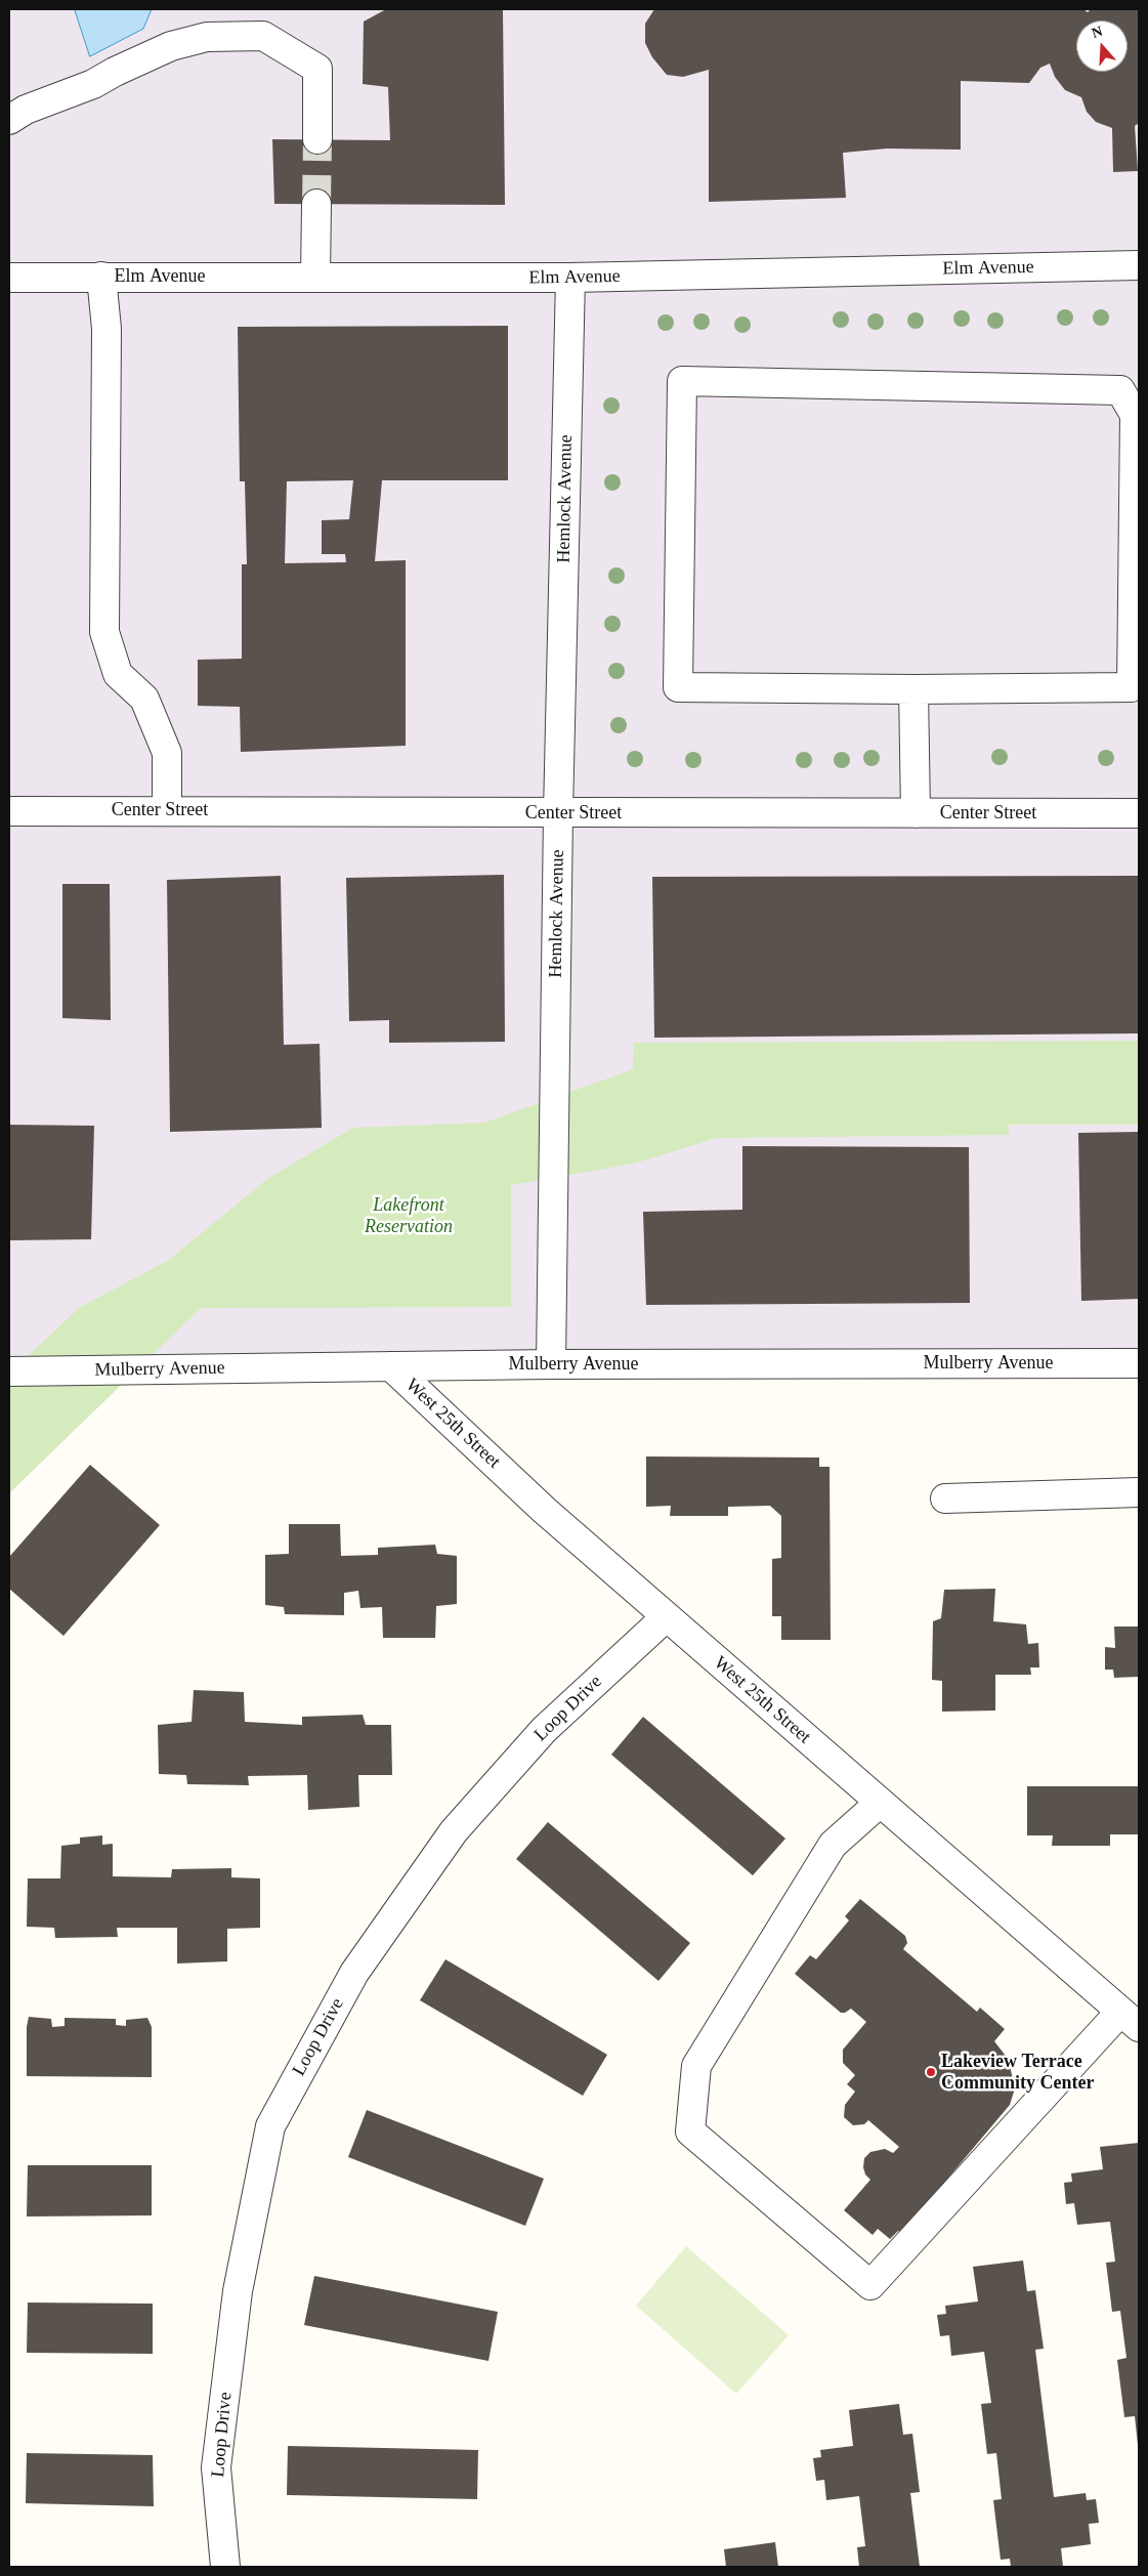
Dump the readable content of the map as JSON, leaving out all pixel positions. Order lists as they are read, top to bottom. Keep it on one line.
{"streets":{"street":["Elm Avenue","Hemlock Avenue","Center Street","Mulberry Avenue","West 25th Street","Loop Drive"]},"crossings":[["Elm Avenue","Hemlock Avenue"],["Hemlock Avenue","Center Street"],["Hemlock Avenue","Mulberry Avenue"],["Mulberry Avenue","West 25th Street"],["West 25th Street","Loop Drive"]],"parks":["Lakefront Reservation"],"places":["Lakeview Terrace Community Center"],"north":"top"}
